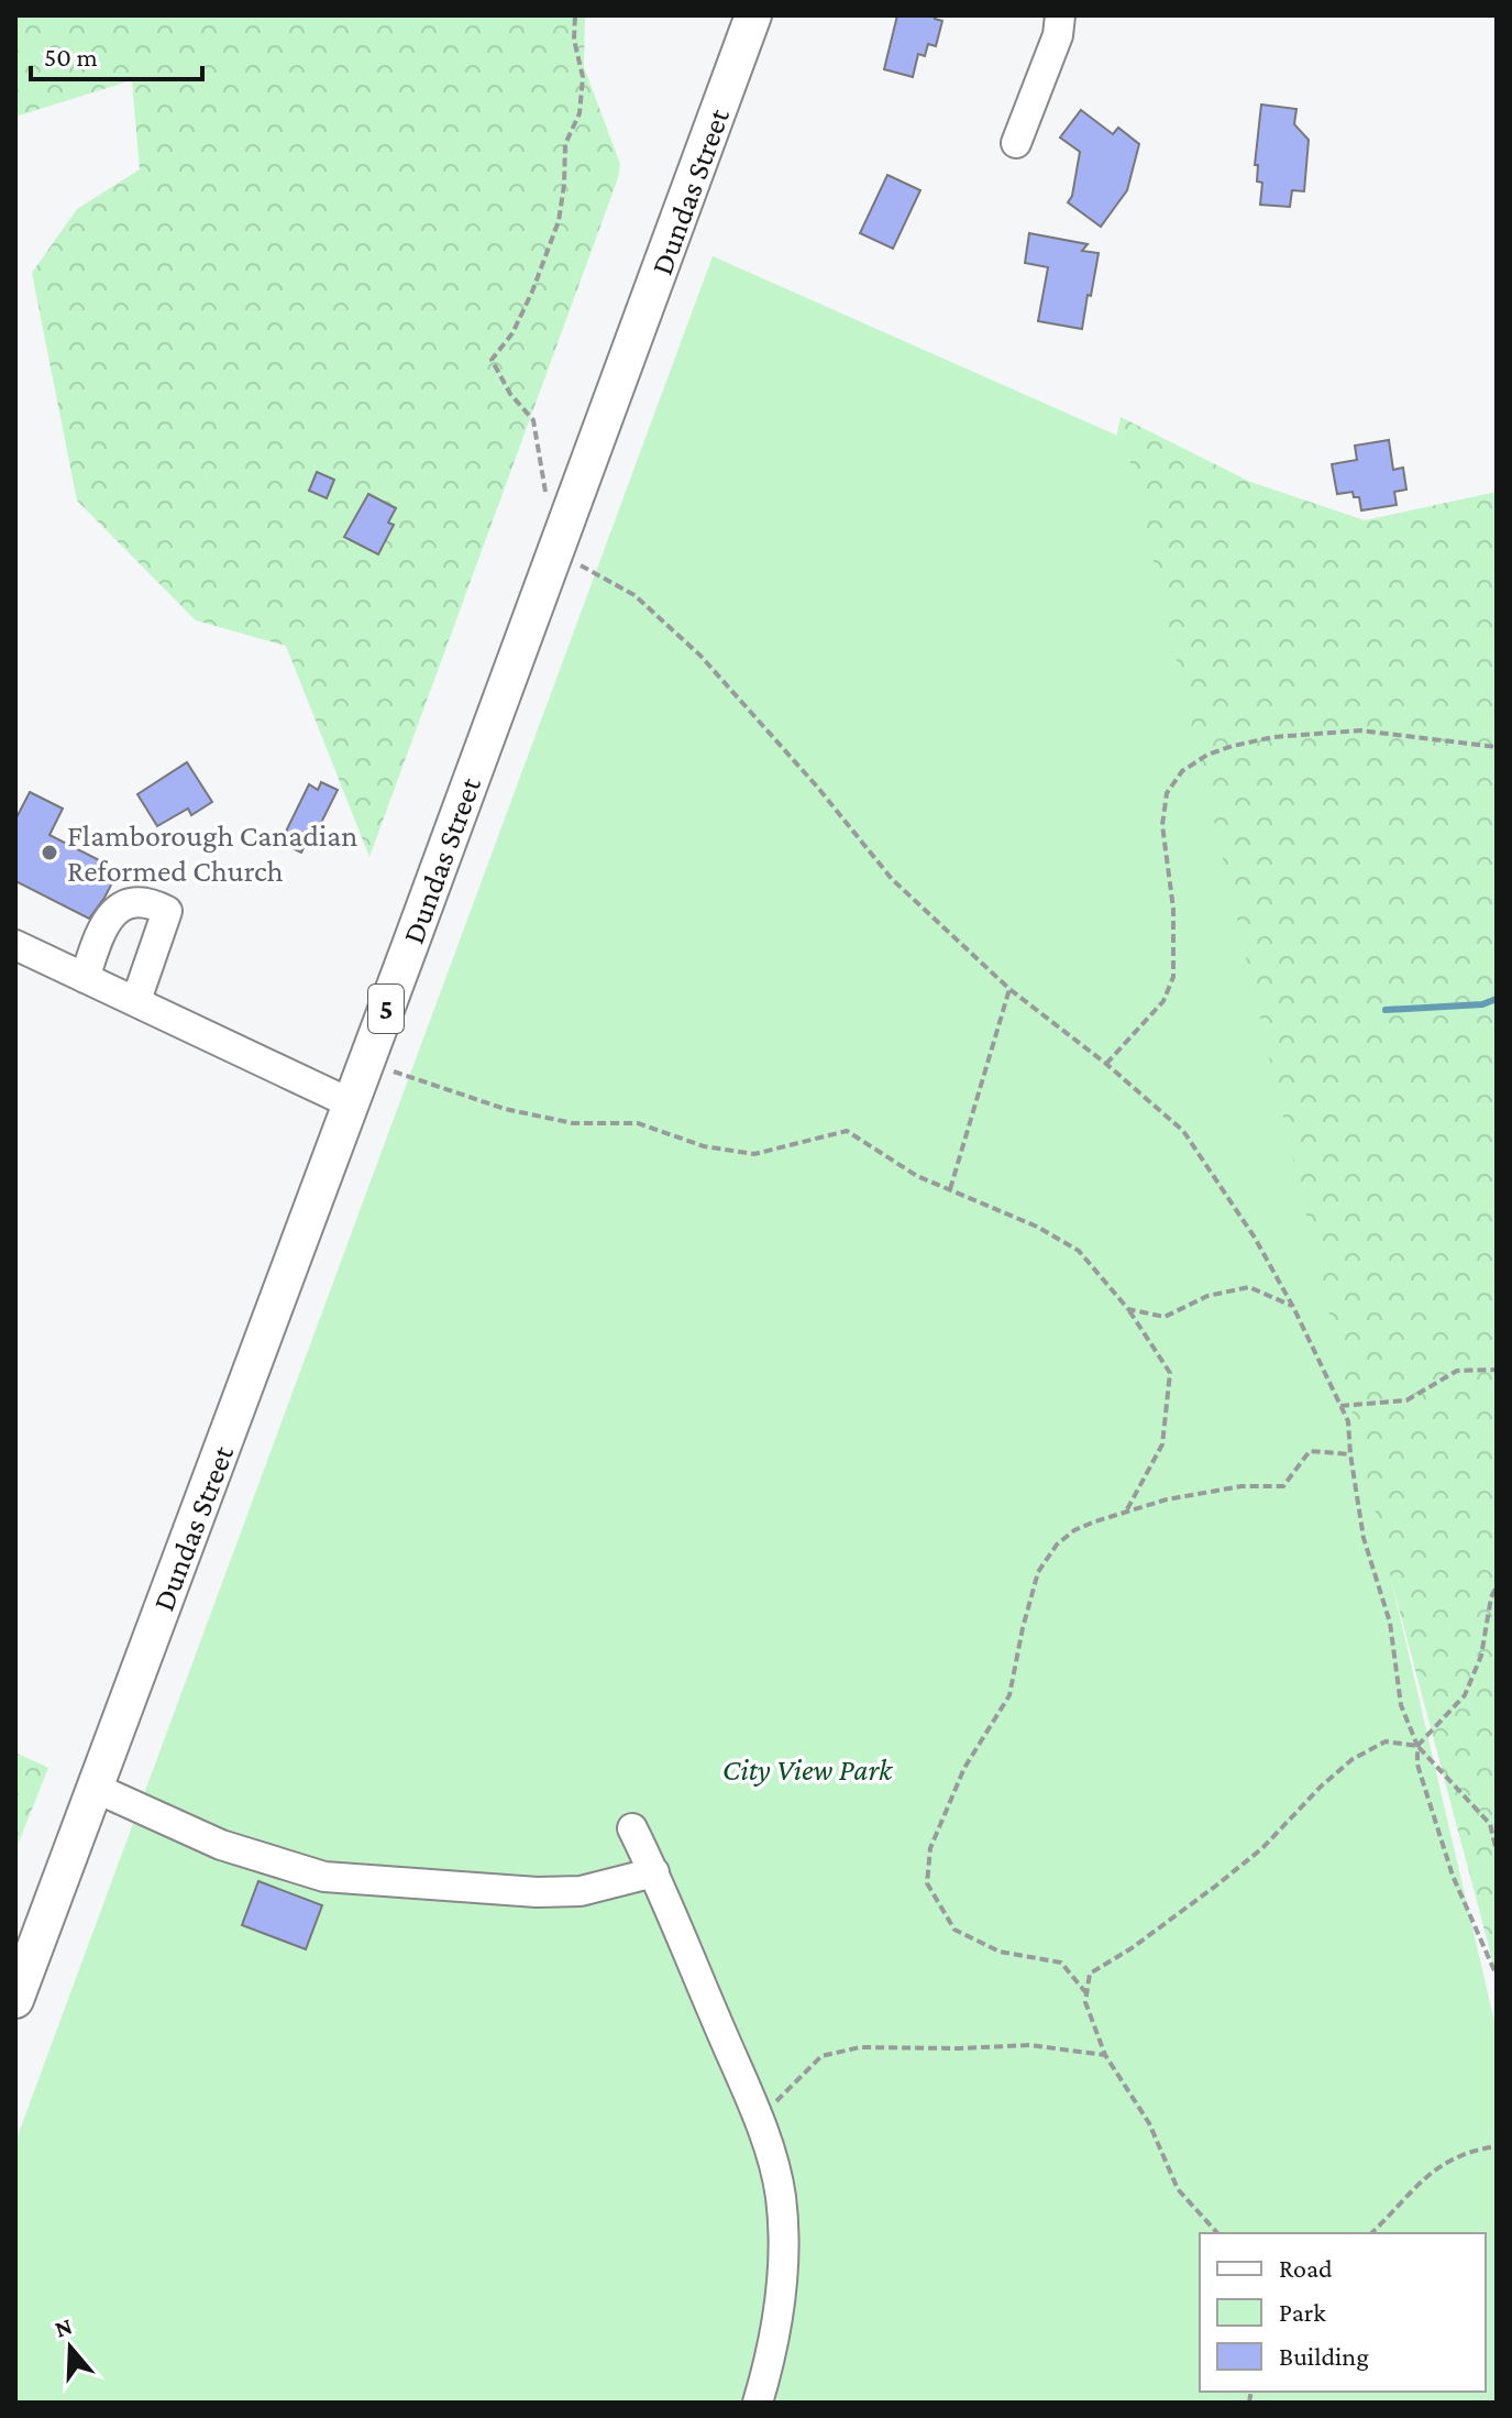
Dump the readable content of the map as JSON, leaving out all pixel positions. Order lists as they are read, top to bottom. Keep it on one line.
{"streets":{"main road":["Dundas Street","5"]},"parks":["City View Park"],"places":["Flamborough Canadian Reformed Church"],"legend":["Road","Park","Building"],"scale_bar":"50 m","north":"top"}
